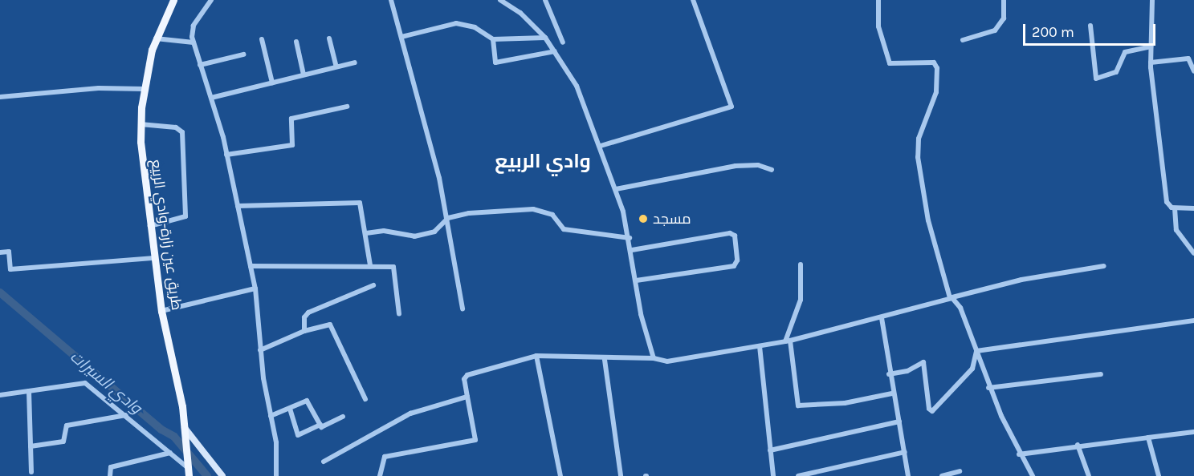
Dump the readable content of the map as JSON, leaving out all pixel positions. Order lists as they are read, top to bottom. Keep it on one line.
{"streets":{"main road":["طريق عين زارة-وادي الربيع"]},"districts":["وادي الربيع"],"water":["وادي السيرات"],"places":["مسجد"],"scale_bar":"200 m"}
